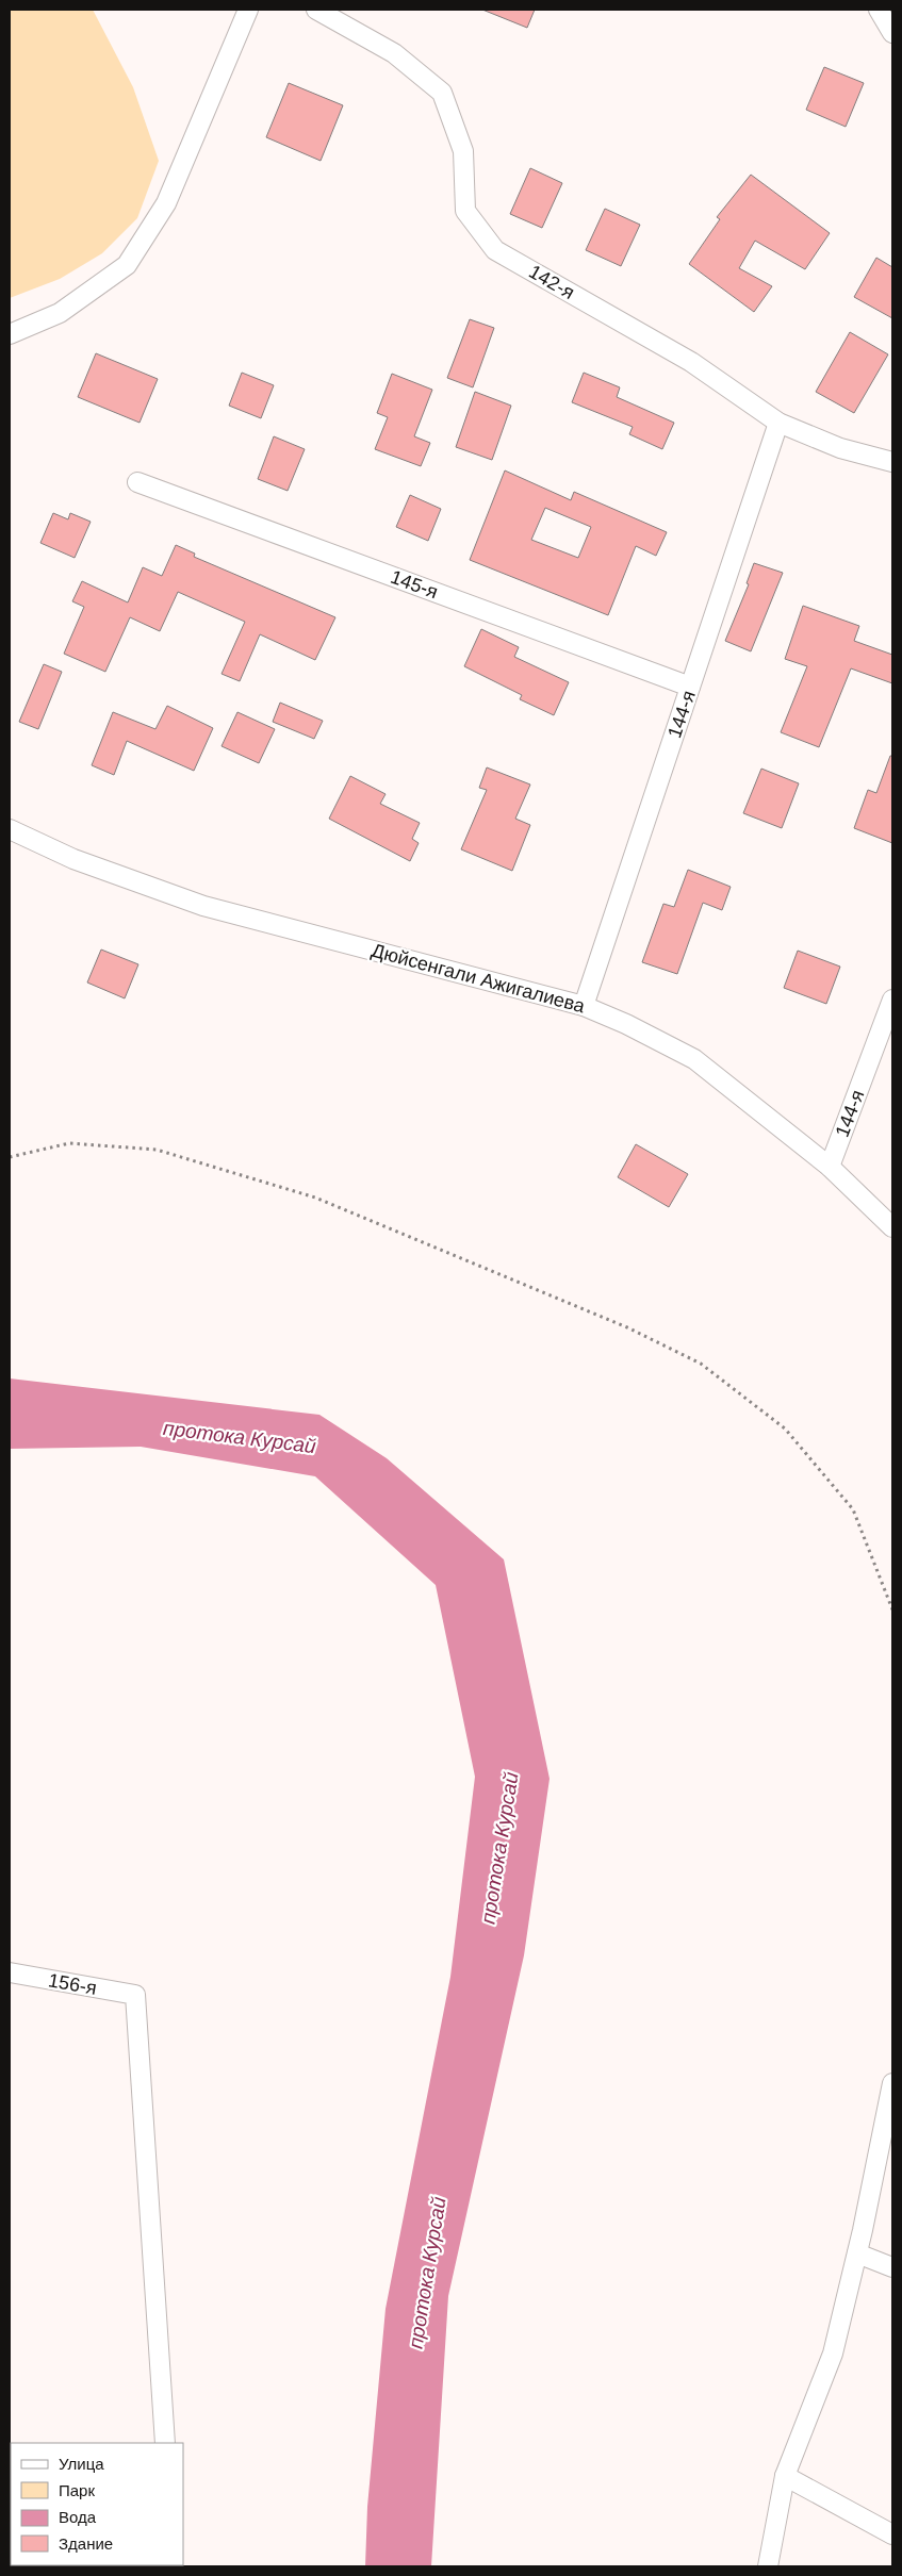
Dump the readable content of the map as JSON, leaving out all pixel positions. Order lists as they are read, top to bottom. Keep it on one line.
{"streets":{"street":["142-я","145-я","144-я","Дюйсенгали Ажигалиева","156-я"]},"crossings":[["142-я","144-я"],["145-я","144-я"],["144-я","Дюйсенгали Ажигалиева"]],"water":["протока Курсай"],"legend":["Улица","Парк","Вода","Здание"]}
